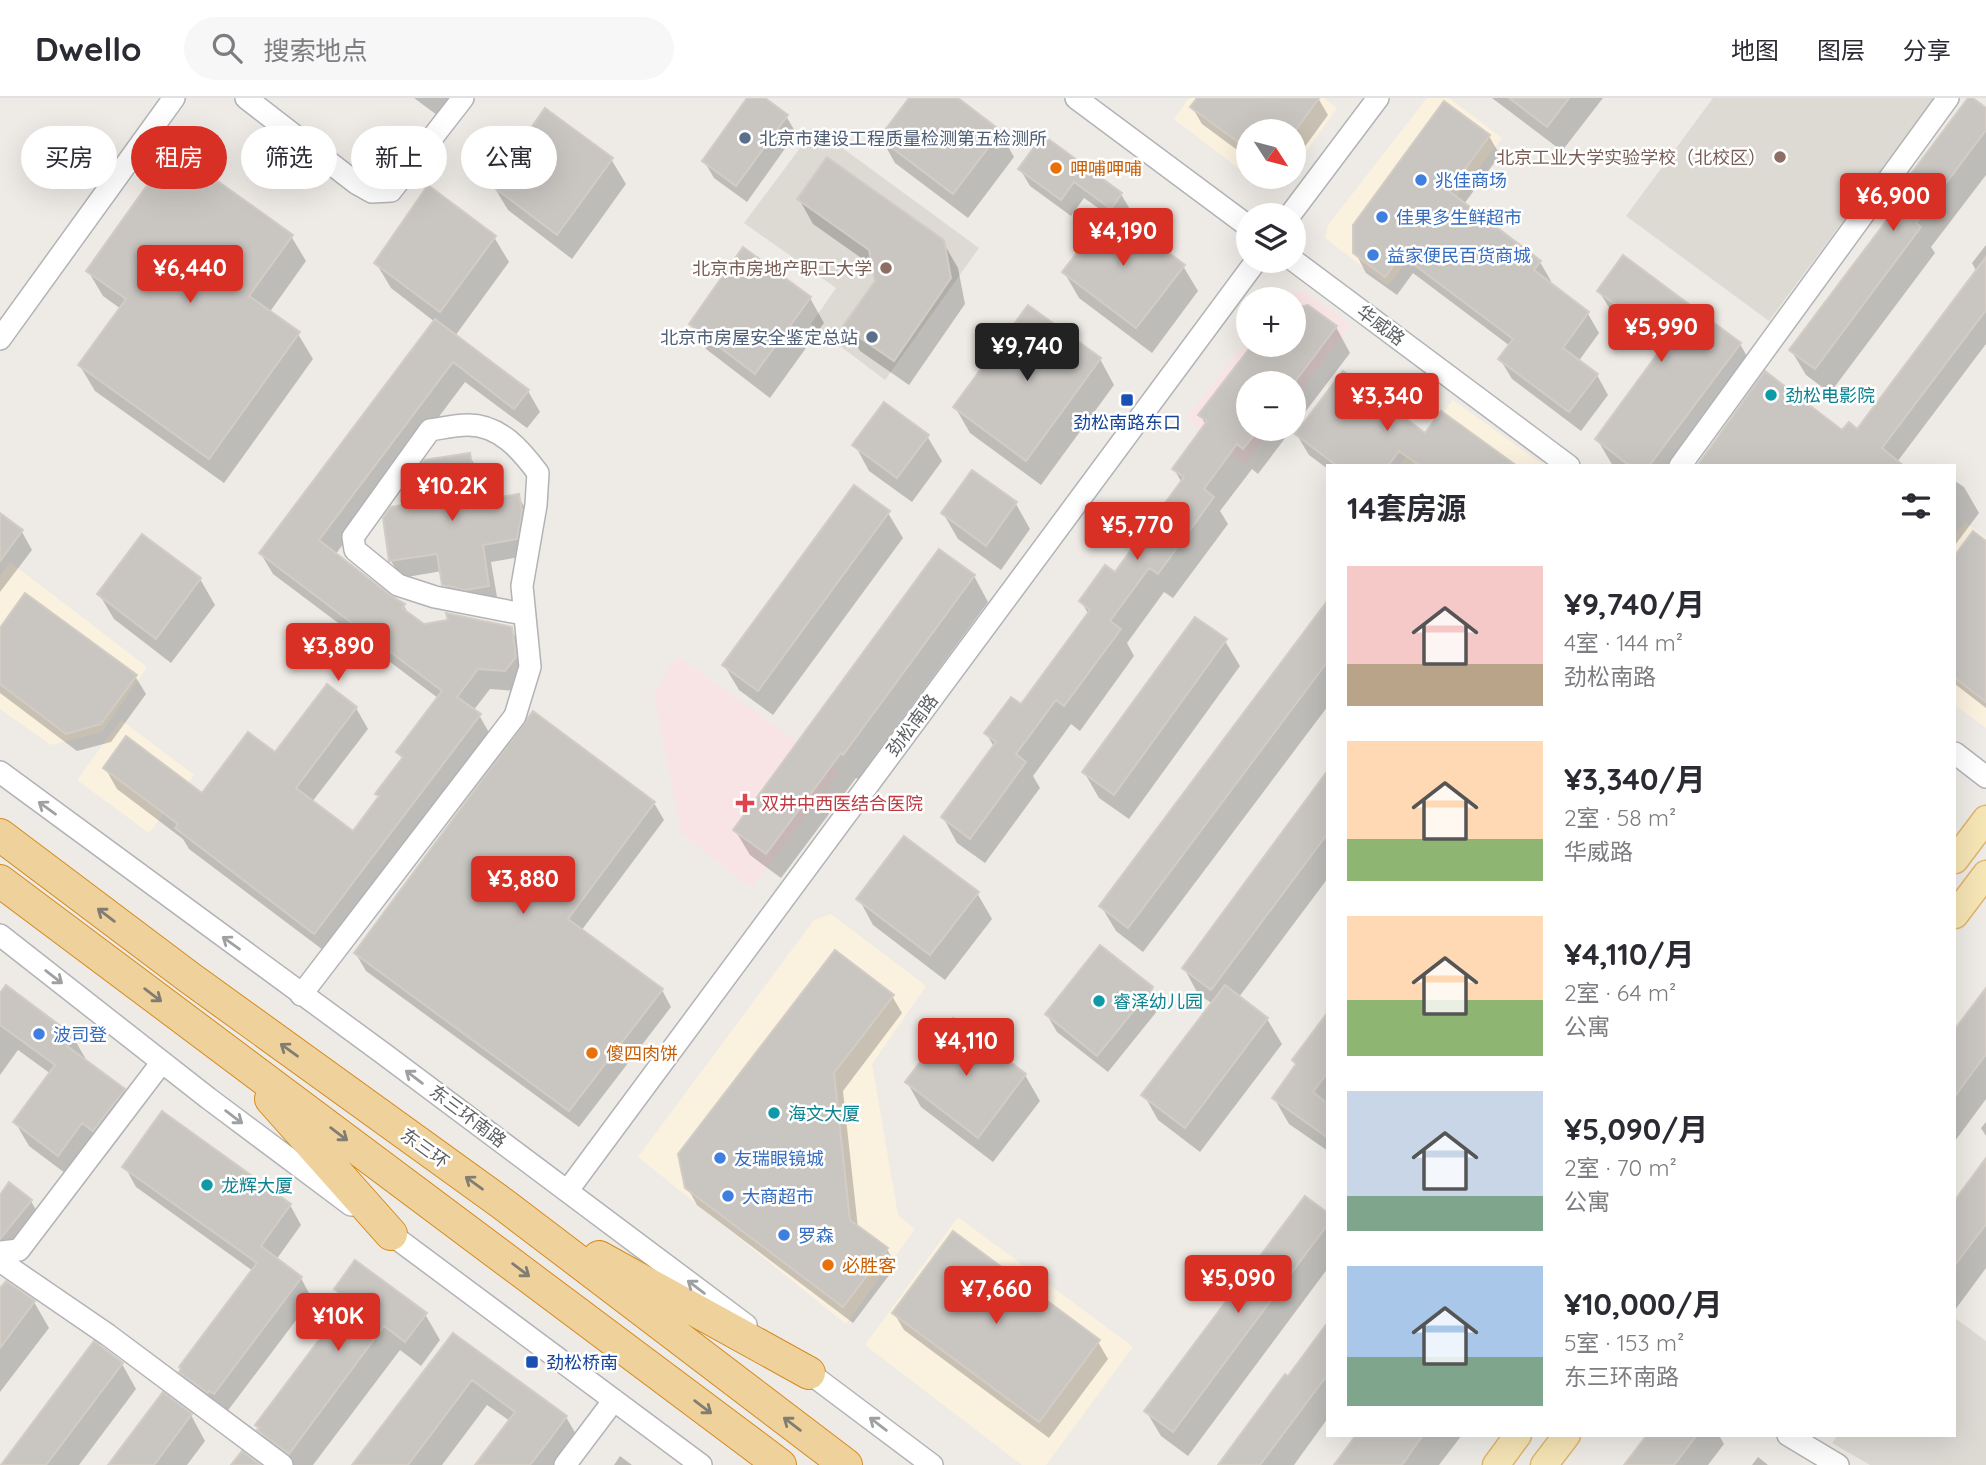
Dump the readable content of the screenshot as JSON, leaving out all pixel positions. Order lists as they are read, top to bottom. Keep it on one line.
{"streets":{"highway":["东三环"],"street":["华威路","劲松南路","东三环南路"]},"crossings":[["劲松南路","东三环南路"]],"places":{"other":["北京市建设工程质量检测第五检测所","北京工业大学实验学校（北校区）","呷哺呷哺","兆佳商场","佳果多生鲜超市","益家便民百货商城","北京市房地产职工大学","北京市房屋安全鉴定总站","劲松电影院","睿泽幼儿园","波司登","傻四肉饼","海文大厦","友瑞眼镜城","龙辉大厦","大商超市","罗森","必胜客"],"transit":["劲松南路东口","劲松桥南"],"health":["双井中西医结合医院"]},"north":"bottom right","page":{"header":"Dwello","search":"搜索地点","nav":["地图","图层","分享"],"map_buttons":["+","−"],"chip":["买房","租房","筛选","新上","公寓"],"price":["¥6,900","¥4,190","¥6,440","¥5,990","¥9,740","¥3,340","¥10.2K","¥5,770","¥3,890","¥3,880","¥4,110","¥5,090","¥7,660","¥10K"],"heading":"14套房源","list":[{"name":"¥9,740/月","note":"4室 · 144 m² · 劲松南路"},{"name":"¥3,340/月","note":"2室 · 58 m² · 华威路"},{"name":"¥4,110/月","note":"2室 · 64 m² · 公寓"},{"name":"¥5,090/月","note":"2室 · 70 m² · 公寓"},{"name":"¥10,000/月","note":"5室 · 153 m² · 东三环南路"}]}}
